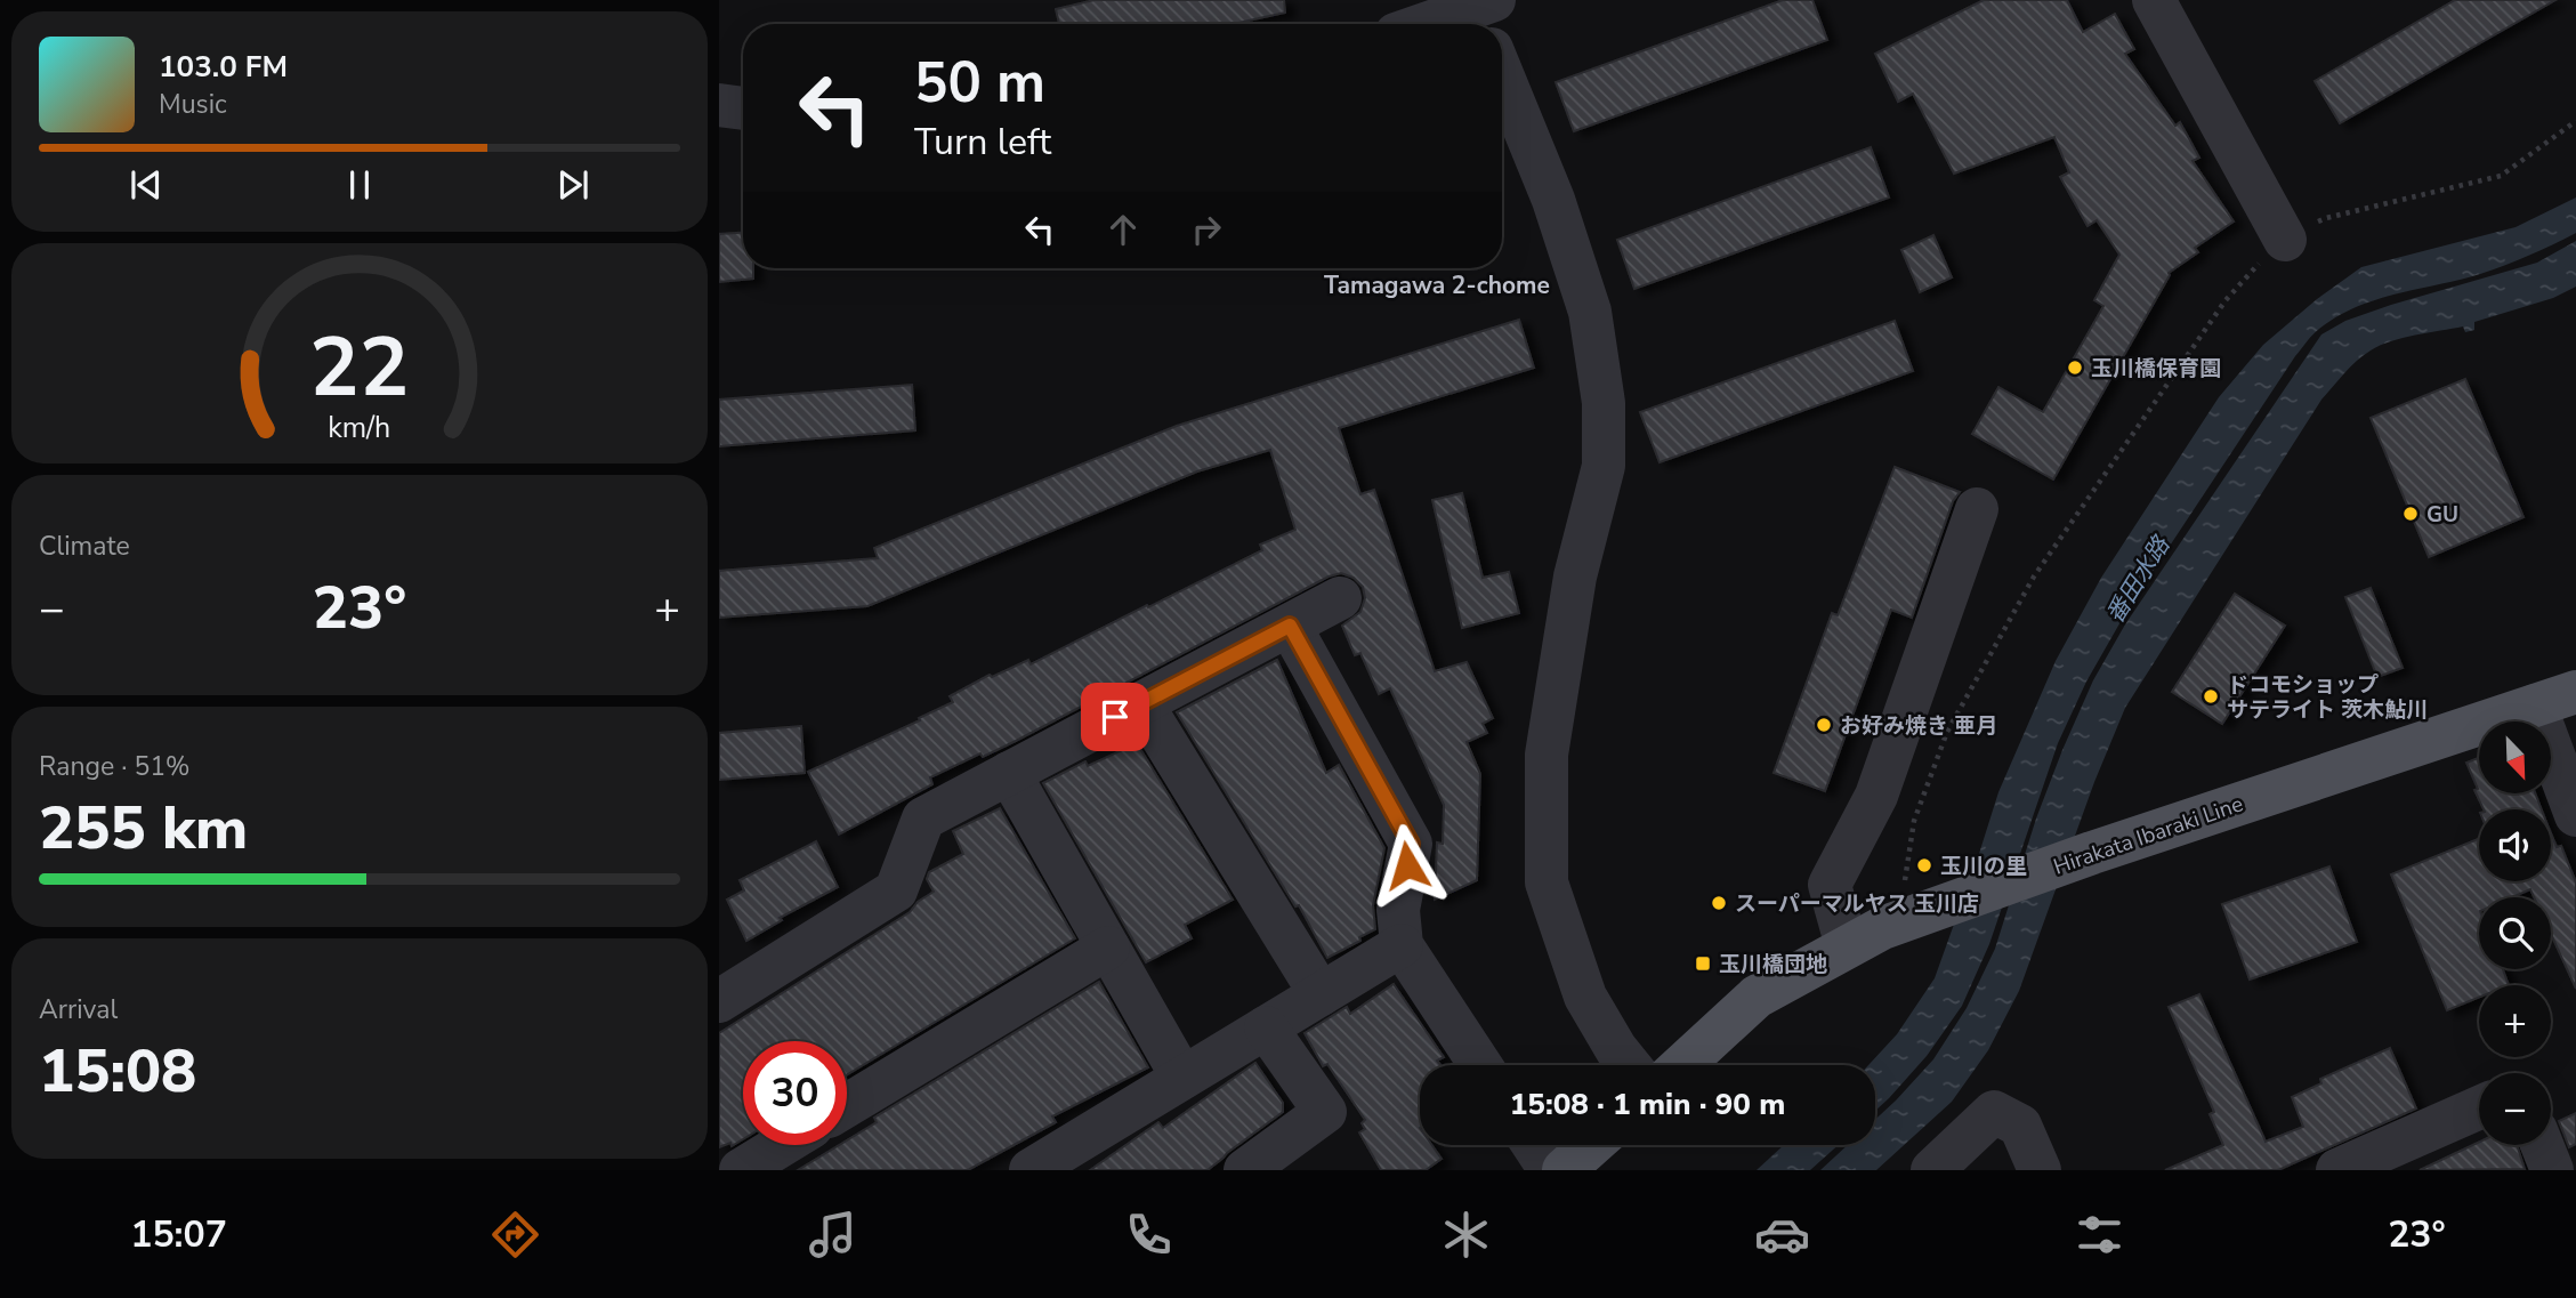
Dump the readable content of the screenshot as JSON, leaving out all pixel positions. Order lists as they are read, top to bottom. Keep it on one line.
{"streets":{"main road":["Hirakata Ibaraki Line"]},"districts":["Tamagawa 2-chome"],"water":["番田水路"],"places":{"other":["玉川橋保育園","GU","ドコモショップ サテライト 茨木鮎川","お好み焼き 亜月","玉川の里","スーパーマルヤス 玉川店"],"transit":["玉川橋団地"]},"north":"bottom right","page":{"turn":["50 m","Turn left"],"song":["103.0 FM","Music"],"tile":["Climate",["Range · 51%","255 km"],["Arrival","15:08"]],"heat":["−","23°","+"],"map_buttons":["+","−"],"limit":"30","trip":"15:08 · 1 min · 90 m","tabs":["15:07","23°"],"gauge":["22","km/h"]}}
